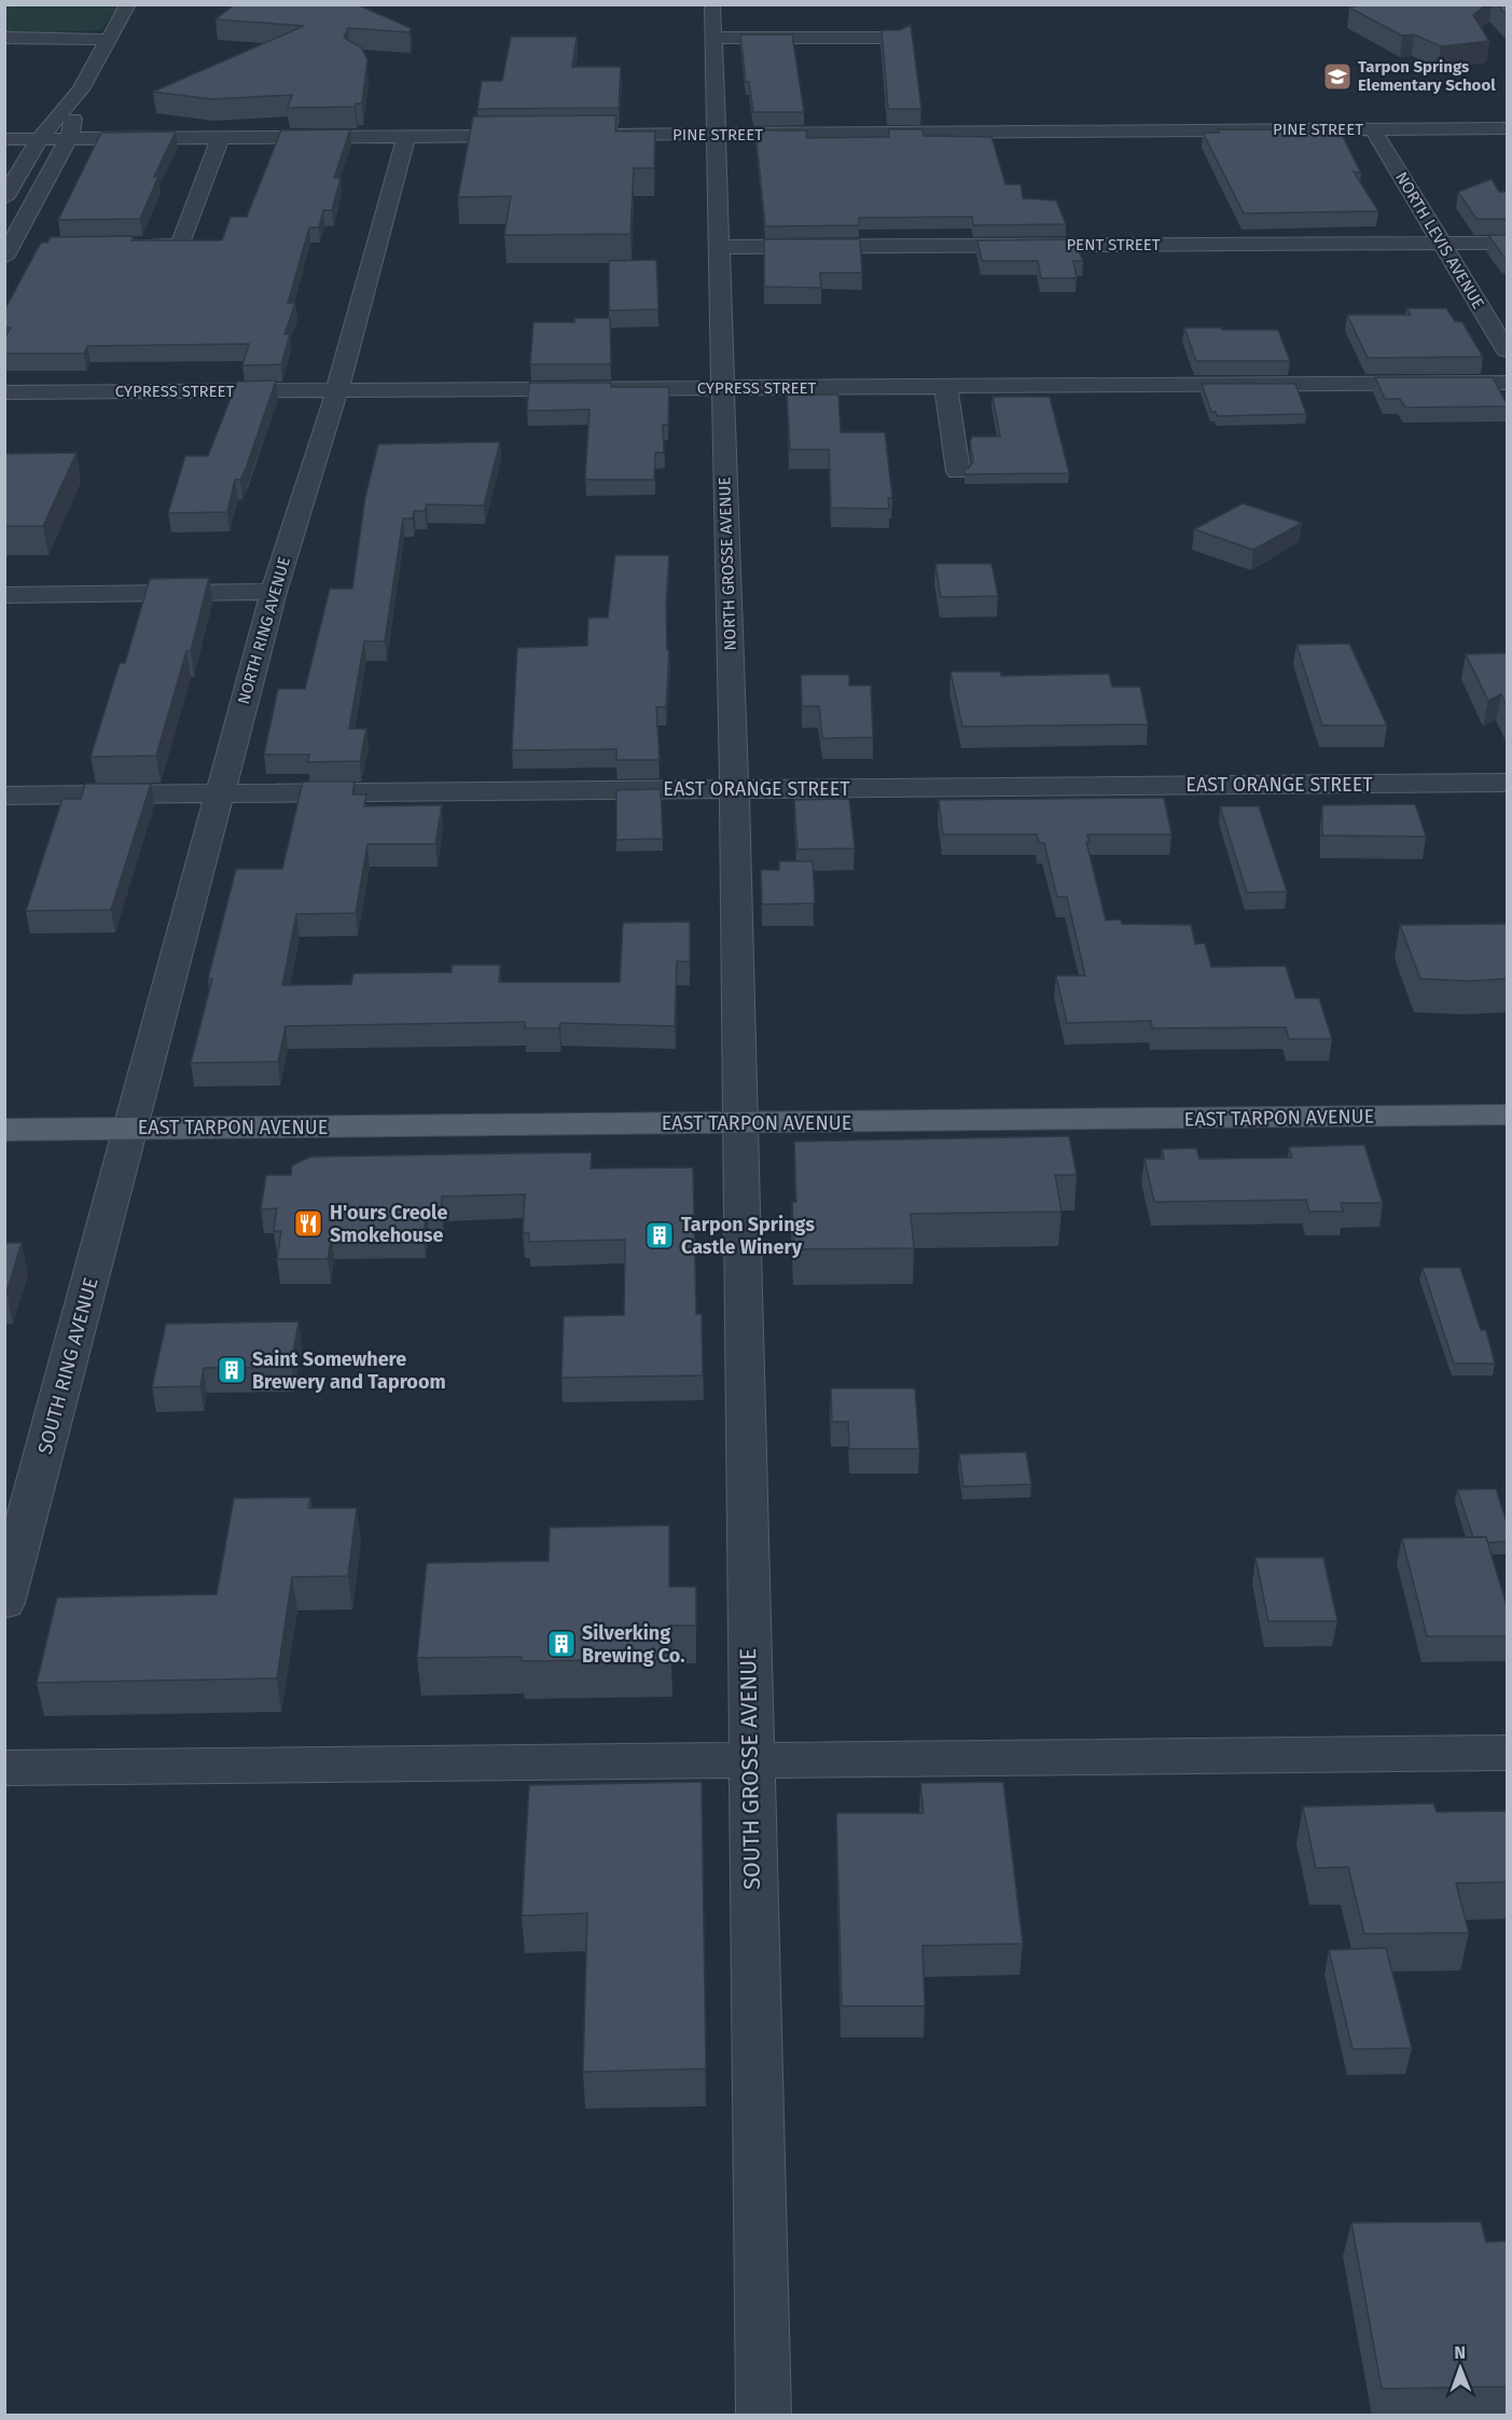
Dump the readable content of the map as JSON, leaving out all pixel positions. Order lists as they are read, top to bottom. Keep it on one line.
{"streets":{"main road":["EAST TARPON AVENUE"],"street":["PINE STREET","NORTH LEVIS AVENUE","PENT STREET","CYPRESS STREET","NORTH GROSSE AVENUE","NORTH RING AVENUE","EAST ORANGE STREET","SOUTH RING AVENUE","SOUTH GROSSE AVENUE"]},"crossings":[["PINE STREET","NORTH LEVIS AVENUE"],["PINE STREET","NORTH GROSSE AVENUE"],["NORTH LEVIS AVENUE","PENT STREET"],["PENT STREET","NORTH GROSSE AVENUE"],["CYPRESS STREET","NORTH GROSSE AVENUE"],["CYPRESS STREET","NORTH RING AVENUE"],["NORTH GROSSE AVENUE","EAST ORANGE STREET"],["NORTH GROSSE AVENUE","EAST TARPON AVENUE"],["NORTH GROSSE AVENUE","SOUTH GROSSE AVENUE"],["NORTH RING AVENUE","EAST ORANGE STREET"],["NORTH RING AVENUE","EAST TARPON AVENUE"],["NORTH RING AVENUE","SOUTH RING AVENUE"],["EAST TARPON AVENUE","SOUTH RING AVENUE"],["EAST TARPON AVENUE","SOUTH GROSSE AVENUE"]],"places":{"school or university":["Tarpon Springs Elementary School"],"restaurant":["H'ours Creole Smokehouse"],"building":["Tarpon Springs Castle Winery","Saint Somewhere Brewery and Taproom","Silverking Brewing Co."]},"north":"top"}
